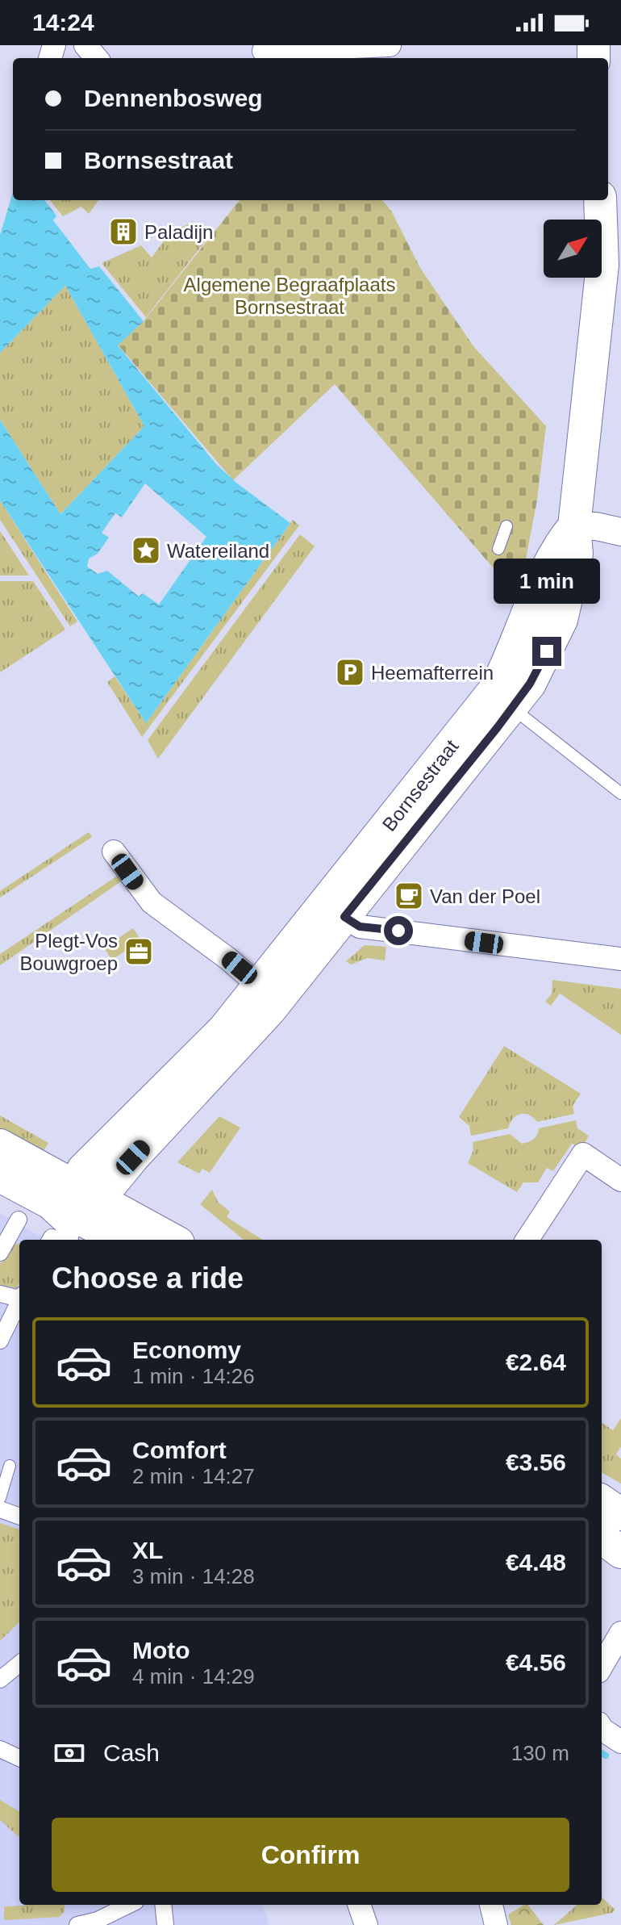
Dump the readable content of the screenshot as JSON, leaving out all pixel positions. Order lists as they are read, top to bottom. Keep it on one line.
{"streets":{"main road":["Bornsestraat"]},"parks":["Algemene Begraafplaats Bornsestraat"],"places":{"building":["Paladijn"],"place":["Watereiland"],"parking":["Heemafterrein"],"cafe":["Van der Poel"],"office":["Plegt-Vos Bouwgroep"]},"north":"top right","page":{"status":"14:24","banner":["Dennenbosweg","Bornsestraat"],"bubble":"1 min","heading":"Choose a ride","list":[{"name":"Economy","note":"1 min · 14:26","value":"€2.64"},{"name":"Comfort","note":"2 min · 14:27","value":"€3.56"},{"name":"XL","note":"3 min · 14:28","value":"€4.48"},{"name":"Moto","note":"4 min · 14:29","value":"€4.56"}],"pay":["Cash","130 m"],"buttons":"Confirm"}}
